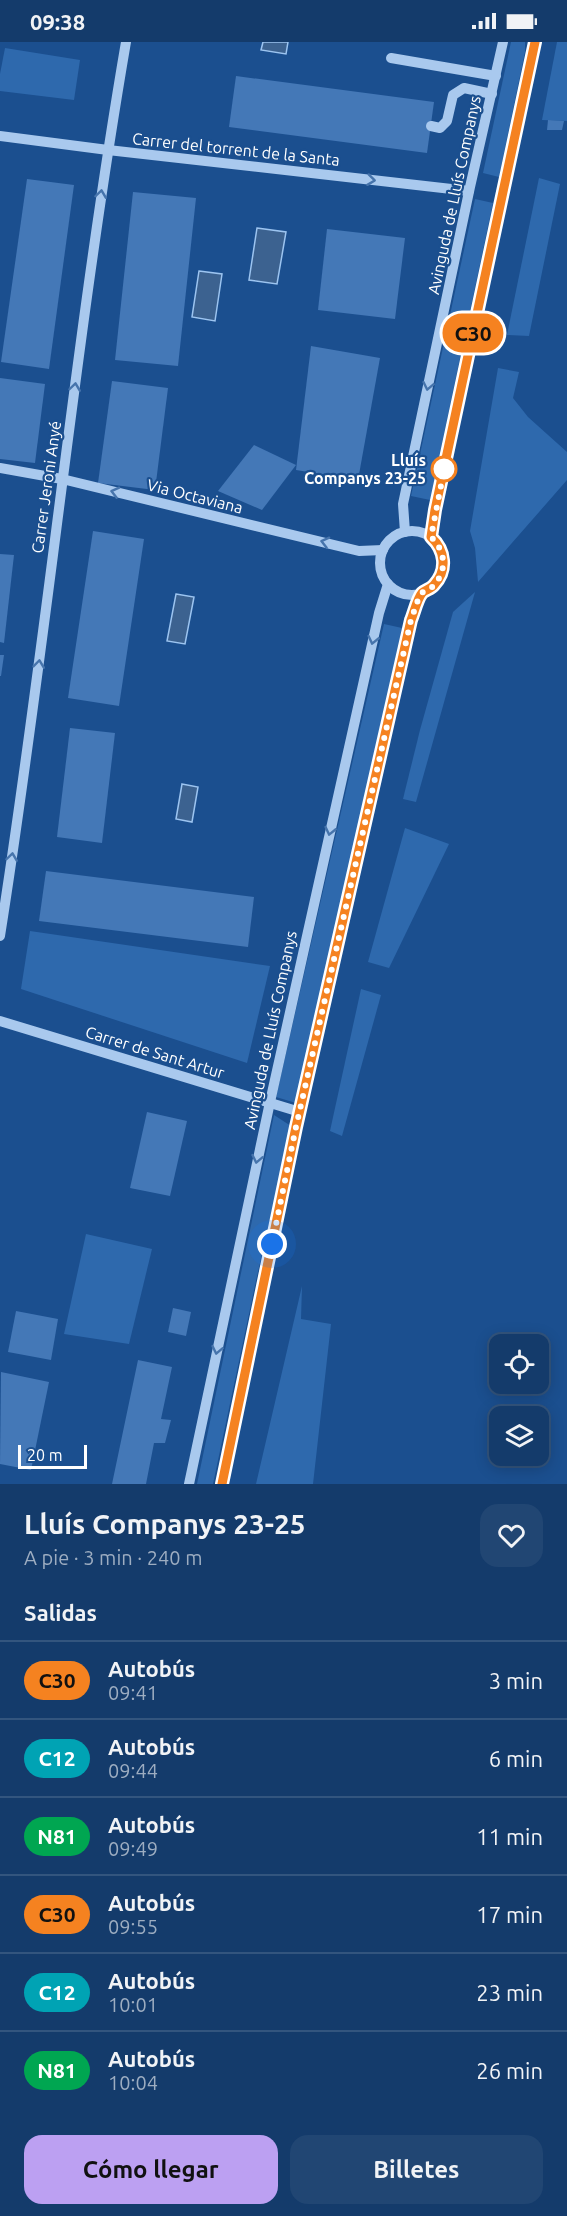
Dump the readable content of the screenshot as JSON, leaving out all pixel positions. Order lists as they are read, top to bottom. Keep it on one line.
{"streets":{"street":["Carrer del torrent de la Santa","Avinguda de Lluís Companys","Carrer Jeroni Anyé","Via Octaviana","Carrer de Sant Artur"]},"crossings":[["Carrer del torrent de la Santa","Avinguda de Lluís Companys"],["Carrer del torrent de la Santa","Carrer Jeroni Anyé"],["Avinguda de Lluís Companys","Via Octaviana"],["Avinguda de Lluís Companys","Carrer de Sant Artur"],["Carrer Jeroni Anyé","Via Octaviana"]],"one_way":["Carrer del torrent de la Santa","Carrer Jeroni Anyé","Via Octaviana"],"places":["Lluís Companys 23-25"],"lines":["bus line C30"],"scale_bar":"20 m","page":{"status":"09:38","on_map":"C30","scale":"20 m","heading":[["Lluís Companys 23-25","A pie · 3 min · 240 m"],"Salidas"],"list":[{"mark":"C30","name":"Autobús","note":"09:41","value":"3 min"},{"mark":"C12","name":"Autobús","note":"09:44","value":"6 min"},{"mark":"N81","name":"Autobús","note":"09:49","value":"11 min"},{"mark":"C30","name":"Autobús","note":"09:55","value":"17 min"},{"mark":"C12","name":"Autobús","note":"10:01","value":"23 min"},{"mark":"N81","name":"Autobús","note":"10:04","value":"26 min"}],"buttons":["Cómo llegar","Billetes"]}}
